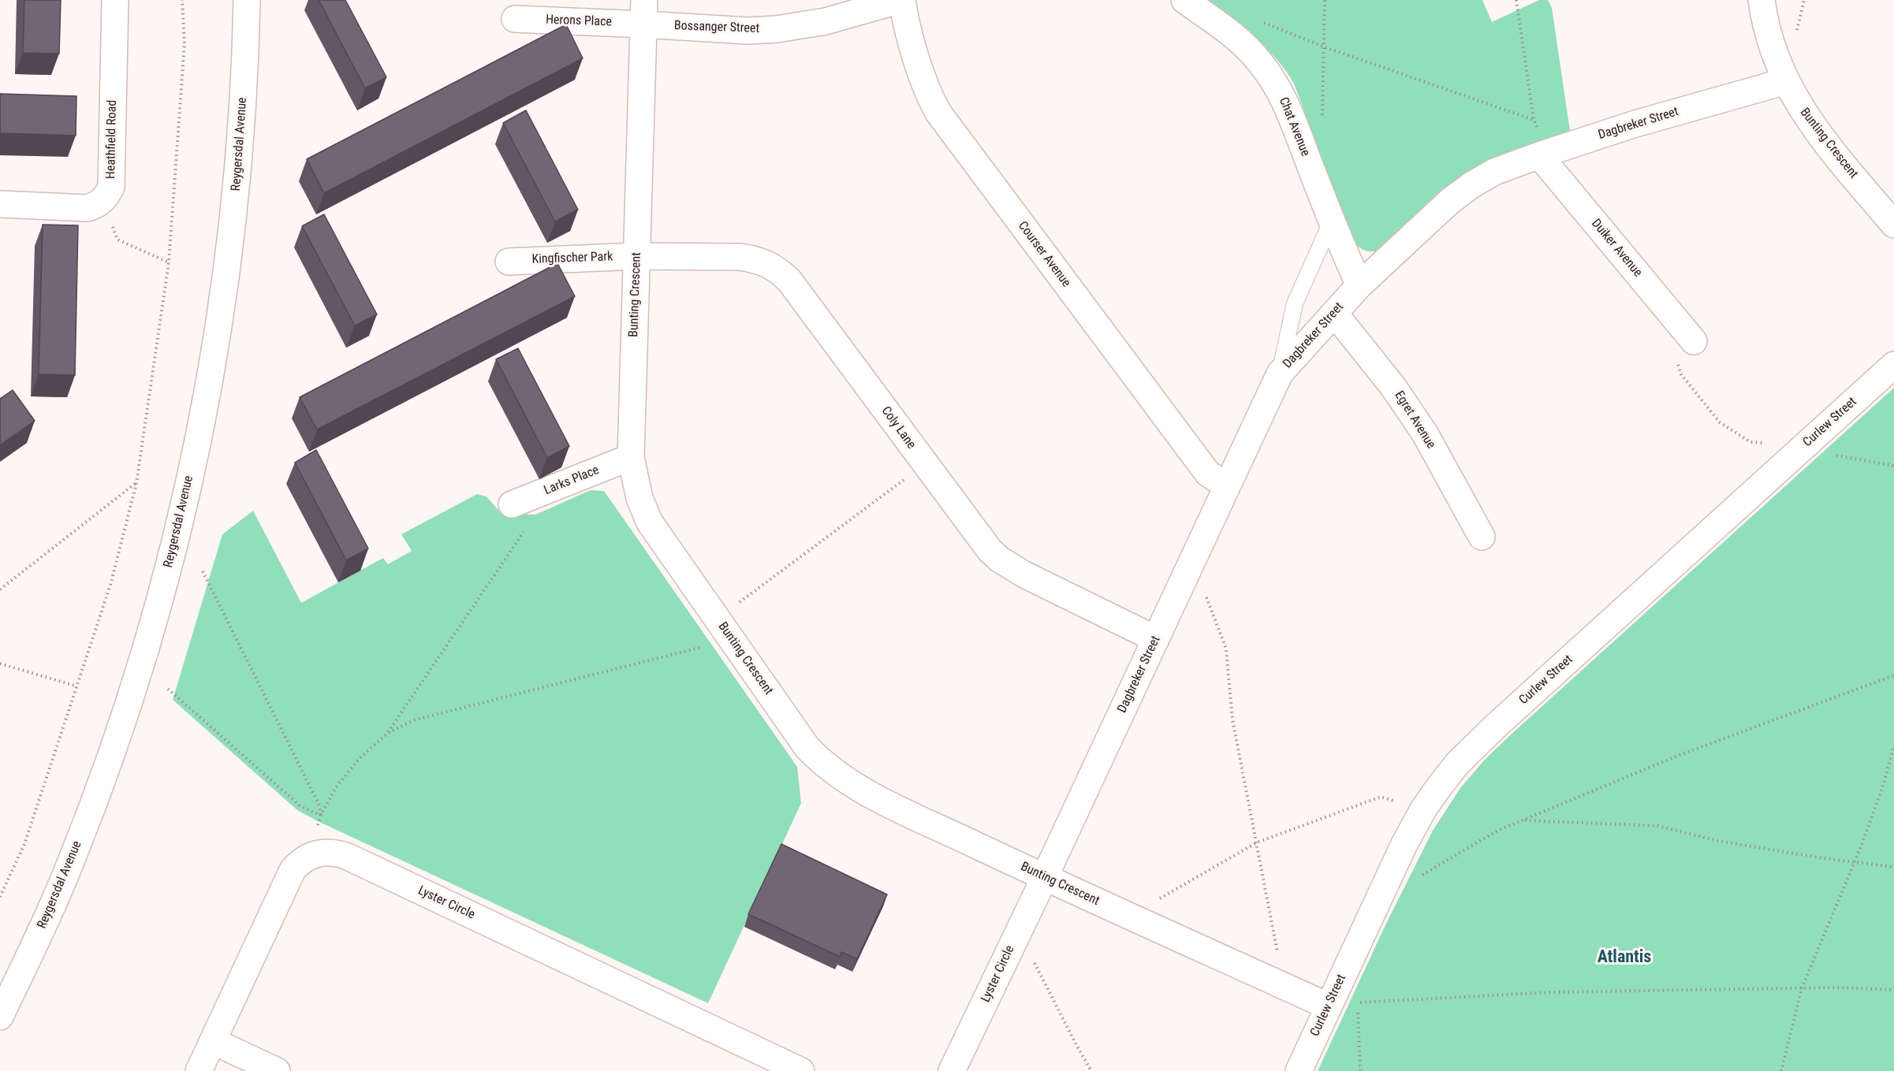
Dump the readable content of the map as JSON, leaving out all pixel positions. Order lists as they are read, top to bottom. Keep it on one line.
{"streets":{"street":["Herons Place","Bossanger Street","Dagbreker Street","Chat Avenue","Heathfield Road","Bunting Crescent","Reygersdal Avenue","Duiker Avenue","Courser Avenue","Kingfischer Park","Egret Avenue","Curlew Street","Coly Lane","Larks Place","Lyster Circle"]},"crossings":[["Herons Place","Bossanger Street"],["Herons Place","Bunting Crescent"],["Bossanger Street","Bunting Crescent"],["Bossanger Street","Courser Avenue"],["Dagbreker Street","Chat Avenue"],["Dagbreker Street","Bunting Crescent"],["Dagbreker Street","Duiker Avenue"],["Dagbreker Street","Courser Avenue"],["Dagbreker Street","Egret Avenue"],["Dagbreker Street","Coly Lane"],["Dagbreker Street","Lyster Circle"],["Bunting Crescent","Kingfischer Park"],["Bunting Crescent","Curlew Street"],["Bunting Crescent","Coly Lane"],["Bunting Crescent","Larks Place"],["Bunting Crescent","Lyster Circle"],["Kingfischer Park","Coly Lane"]],"districts":["Atlantis"]}
